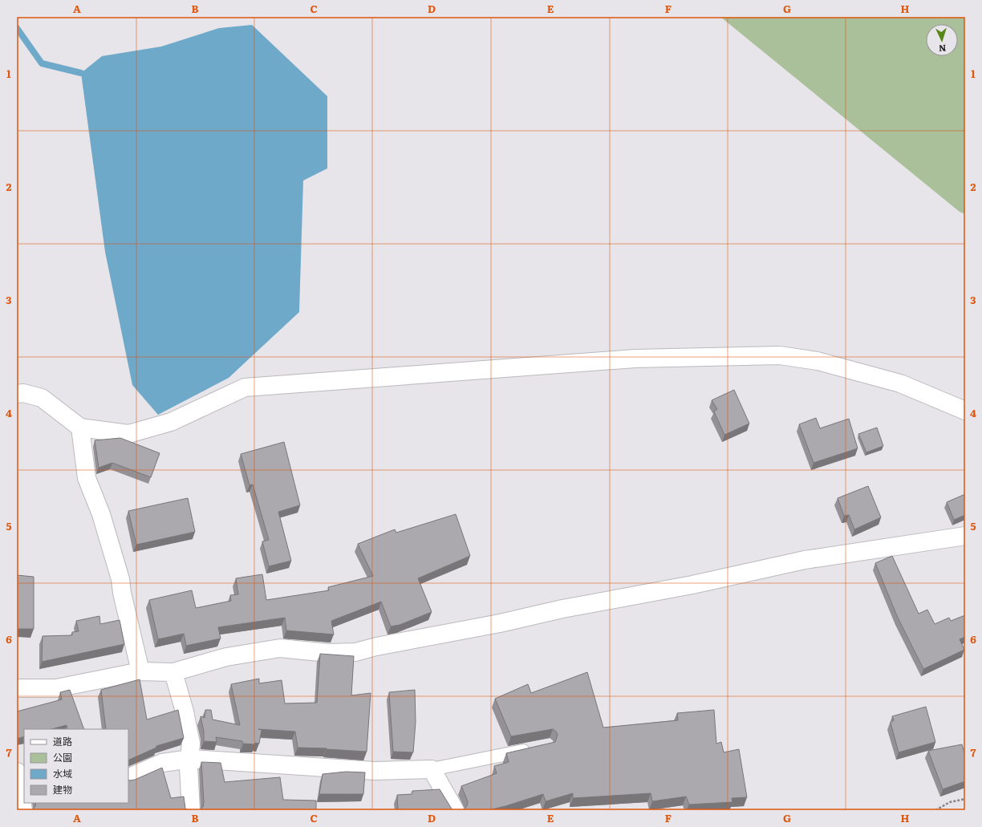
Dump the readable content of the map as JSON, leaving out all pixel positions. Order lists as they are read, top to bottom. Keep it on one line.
{"legend":["道路","公園","水域","建物"],"north":"bottom","grid":{"columns":["A","B","C","D","E","F","G","H"],"rows":["1","2","3","4","5","6","7"]}}
